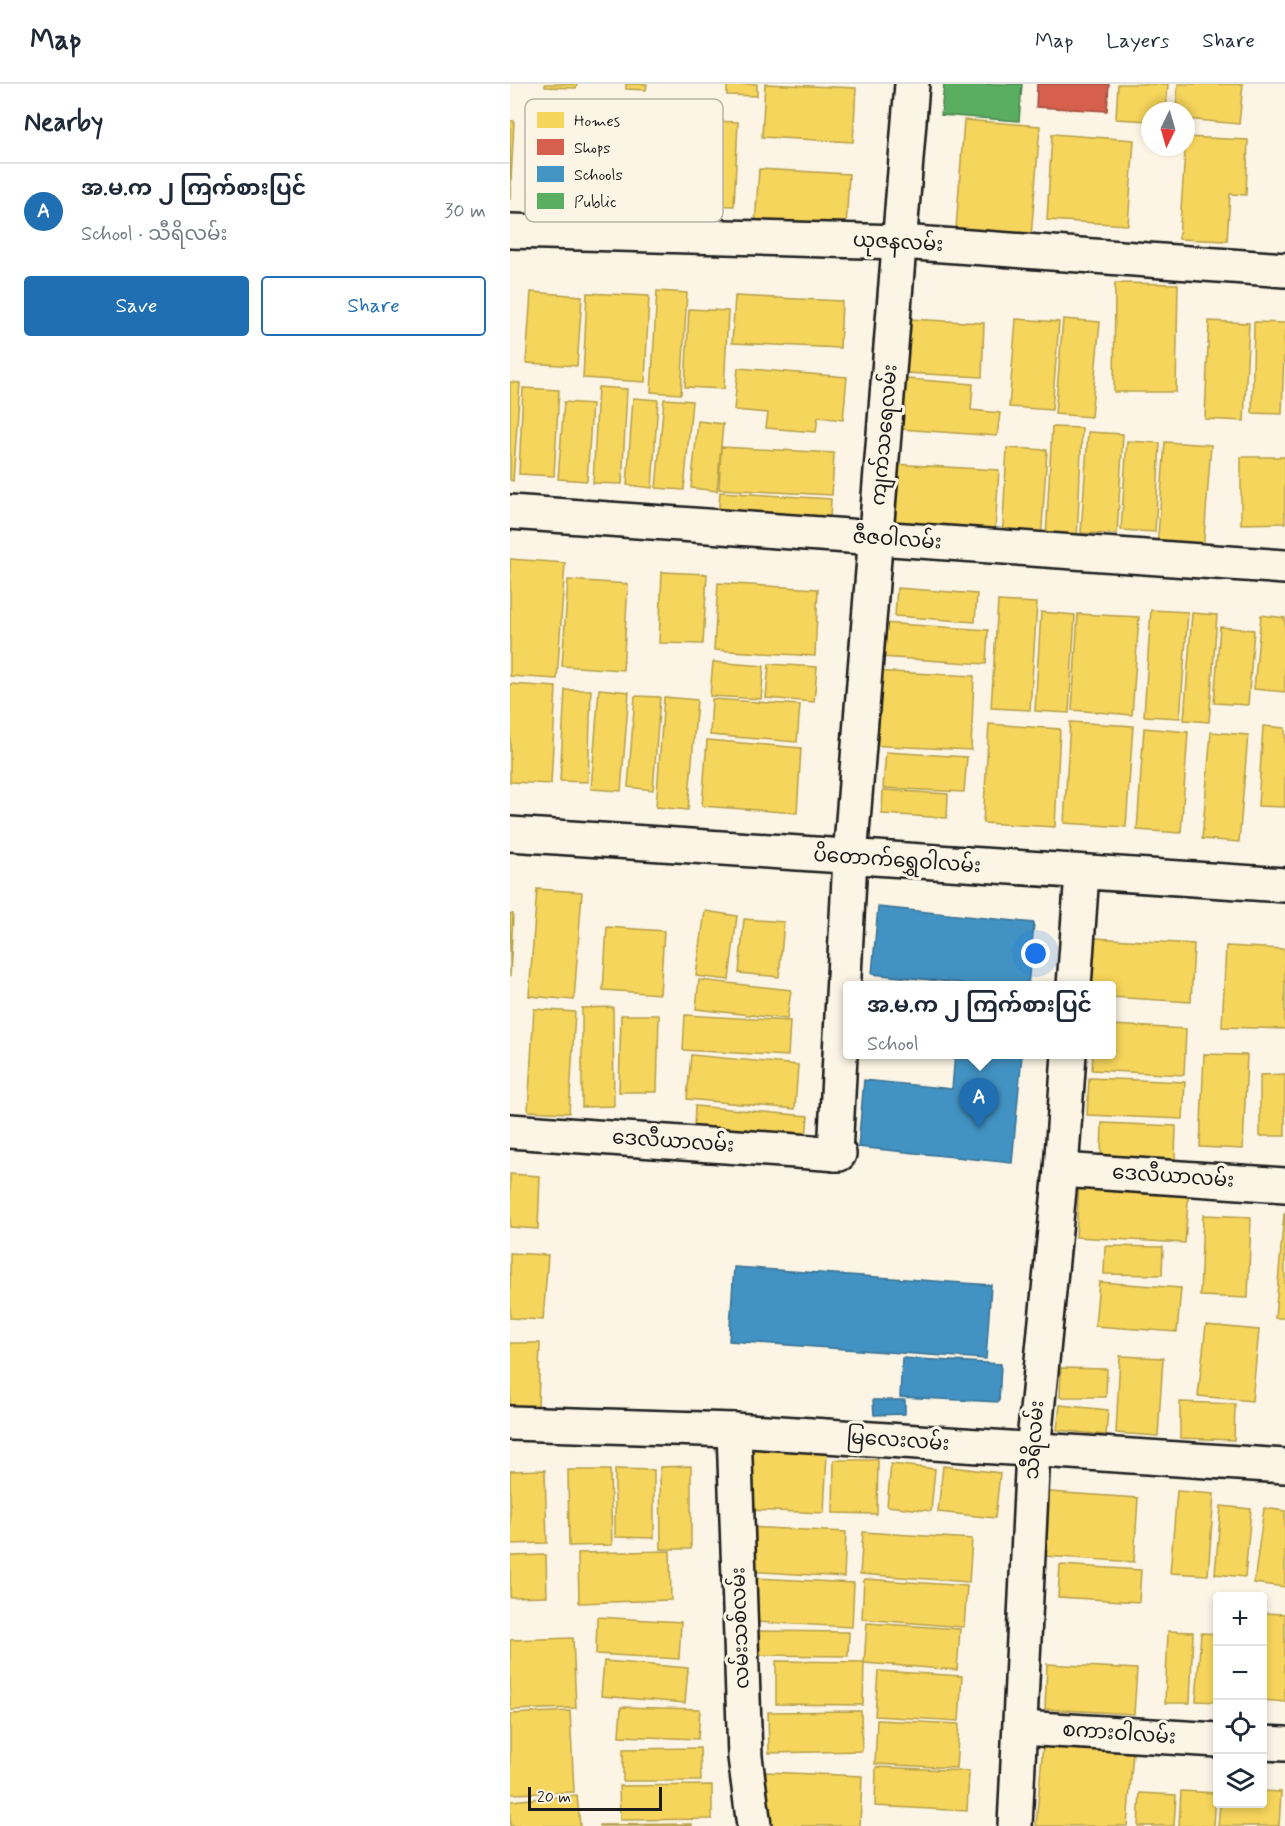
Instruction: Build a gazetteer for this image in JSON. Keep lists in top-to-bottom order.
{
  "streets": {
    "street": [
      "ယုဇနလမ်း",
      "ကျက်သရေလမ်း",
      "ဇီဇဝါလမ်း",
      "ပိတောက်ရွှေဝါလမ်း",
      "ဒေလီယာလမ်း",
      "သီရိလမ်း",
      "မြလေးလမ်း",
      "လမ်းသစ်လမ်း",
      "စကားဝါလမ်း"
    ]
  },
  "crossings": [
    ["ယုဇနလမ်း", "ကျက်သရေလမ်း"],
    ["ကျက်သရေလမ်း", "ဇီဇဝါလမ်း"],
    ["ကျက်သရေလမ်း", "ပိတောက်ရွှေဝါလမ်း"],
    ["ကျက်သရေလမ်း", "ဒေလီယာလမ်း"],
    ["ပိတောက်ရွှေဝါလမ်း", "ဒေလီယာလမ်း"],
    ["ဒေလီယာလမ်း", "သီရိလမ်း"],
    ["သီရိလမ်း", "မြလေးလမ်း"],
    ["သီရိလမ်း", "စကားဝါလမ်း"],
    ["မြလေးလမ်း", "လမ်းသစ်လမ်း"]
  ],
  "legend": [
    "Homes",
    "Shops",
    "Schools",
    "Public"
  ],
  "scale_bar": "20 m",
  "north": "bottom",
  "page": {
    "header": "Map",
    "nav": ["Map", "Layers", "Share"],
    "heading": "Nearby",
    "list": [
      {
        "mark": "A",
        "name": "အ.မ.က ၂ ကြက်စားပြင်",
        "note": "School · သီရိလမ်း",
        "value": "30 m"
      }
    ],
    "buttons": ["Save", "Share"],
    "popup": ["အ.မ.က ၂ ကြက်စားပြင်", "School"],
    "pins": "A",
    "map_buttons": ["+", "−"],
    "scale": "20 m"
  }
}
